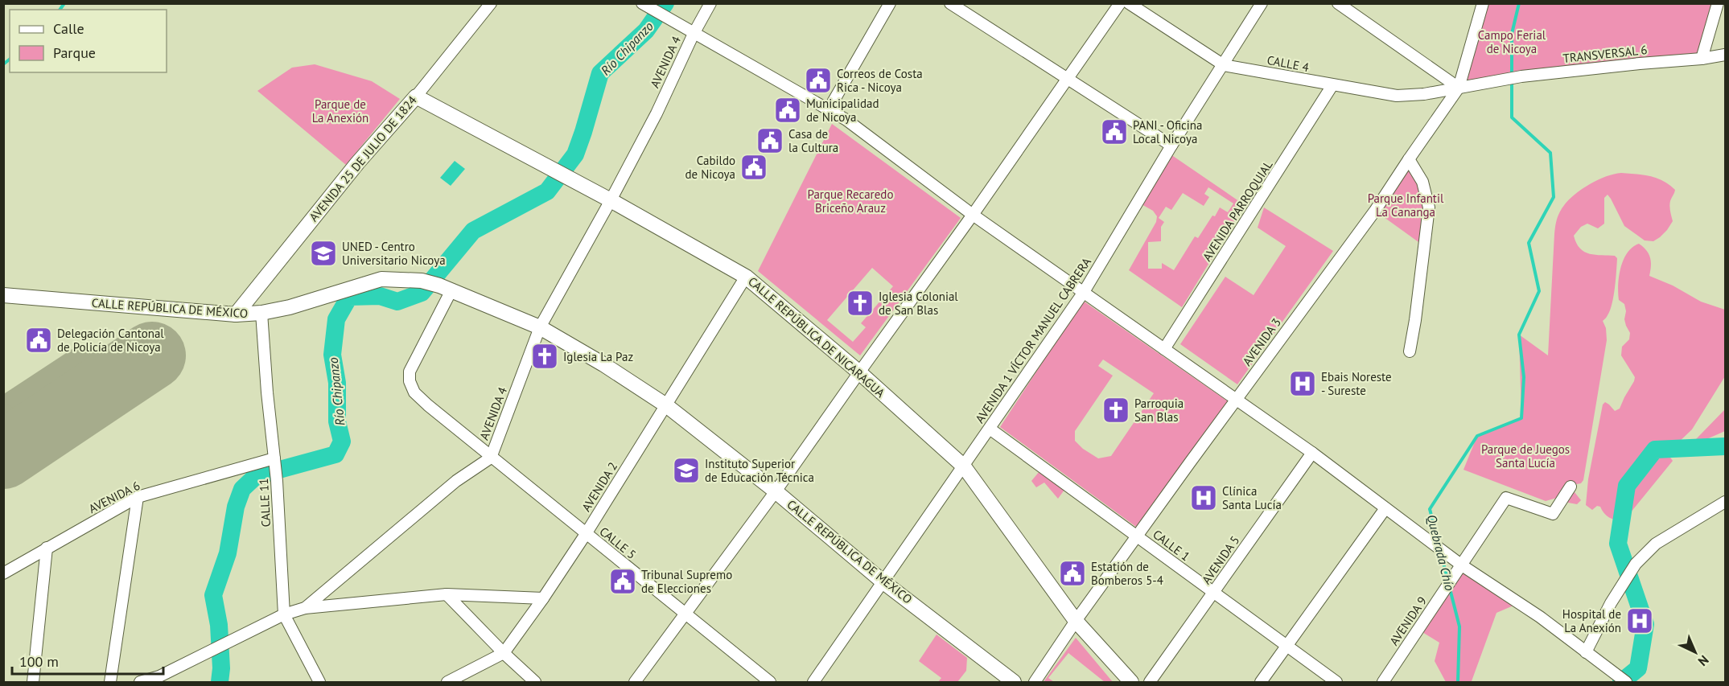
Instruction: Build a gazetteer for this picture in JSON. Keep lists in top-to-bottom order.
{
  "streets": {
    "main road": ["AVENIDA 25 DE JULIO DE 1824", "CALLE REPÚBLICA DE MÉXICO", "CALLE REPÚBLICA DE NICARAGUA"],
    "street": [
      "TRANSVERSAL 6",
      "AVENIDA 4",
      "CALLE 4",
      "AVENIDA PARROQUIAL",
      "AVENIDA 1 VÍCTOR MANUEL CABRERA",
      "AVENIDA 3",
      "AVENIDA 2",
      "AVENIDA 6",
      "CALLE 11",
      "CALLE 5",
      "CALLE 1",
      "AVENIDA 5",
      "AVENIDA 9"
    ]
  },
  "crossings": [
    ["TRANSVERSAL 6", "CALLE 4"],
    ["TRANSVERSAL 6", "AVENIDA 3"],
    ["AVENIDA 4", "CALLE REPÚBLICA DE MÉXICO"],
    ["AVENIDA 4", "CALLE REPÚBLICA DE NICARAGUA"],
    ["AVENIDA 4", "CALLE 11"],
    ["AVENIDA 4", "CALLE 5"],
    ["CALLE 4", "AVENIDA PARROQUIAL"],
    ["CALLE 4", "AVENIDA 1 VÍCTOR MANUEL CABRERA"],
    ["CALLE 4", "AVENIDA 3"],
    ["AVENIDA 25 DE JULIO DE 1824", "CALLE REPÚBLICA DE MÉXICO"],
    ["AVENIDA 25 DE JULIO DE 1824", "CALLE REPÚBLICA DE NICARAGUA"],
    ["CALLE REPÚBLICA DE MÉXICO", "AVENIDA 1 VÍCTOR MANUEL CABRERA"],
    ["CALLE REPÚBLICA DE MÉXICO", "AVENIDA 2"],
    ["CALLE REPÚBLICA DE MÉXICO", "CALLE 11"],
    ["CALLE REPÚBLICA DE MÉXICO", "CALLE 5"],
    ["CALLE REPÚBLICA DE NICARAGUA", "AVENIDA 1 VÍCTOR MANUEL CABRERA"],
    ["CALLE REPÚBLICA DE NICARAGUA", "AVENIDA 3"],
    ["CALLE REPÚBLICA DE NICARAGUA", "AVENIDA 2"],
    ["AVENIDA 1 VÍCTOR MANUEL CABRERA", "CALLE 1"],
    ["AVENIDA 3", "CALLE 1"],
    ["AVENIDA 2", "CALLE 5"],
    ["AVENIDA 6", "CALLE 11"],
    ["CALLE 1", "AVENIDA 5"]
  ],
  "water": ["Río Chipanzo", "Quebrada Chío"],
  "parks": [
    "Campo Ferial de Nicoya",
    "Parque de La Anexión",
    "Parque Recaredo Briceño Arauz",
    "Parque Infantil La Cananga",
    "Parque de Juegos Santa Lucía"
  ],
  "places": {
    "public building": [
      "Correos de Costa Rica - Nicoya",
      "Municipalidad de Nicoya",
      "PANI - Oficina Local Nicoya",
      "Casa de la Cultura",
      "Cabildo de Nicoya",
      "Delegación Cantonal de Policía de Nicoya",
      "Estatión de Bomberos 5-4",
      "Tribunal Supremo de Elecciones"
    ],
    "school or university": ["UNED - Centro Universitario Nicoya", "Instituto Superior de Educación Técnica"],
    "church": ["Iglesia Colonial de San Blas", "Iglesia La Paz", "Parroquia San Blas"],
    "hospital": ["Ebais Noreste - Sureste", "Clínica Santa Lucía", "Hospital de La Anexión"]
  },
  "legend": ["Calle", "Parque"],
  "scale_bar": "100 m",
  "north": "bottom right"
}
